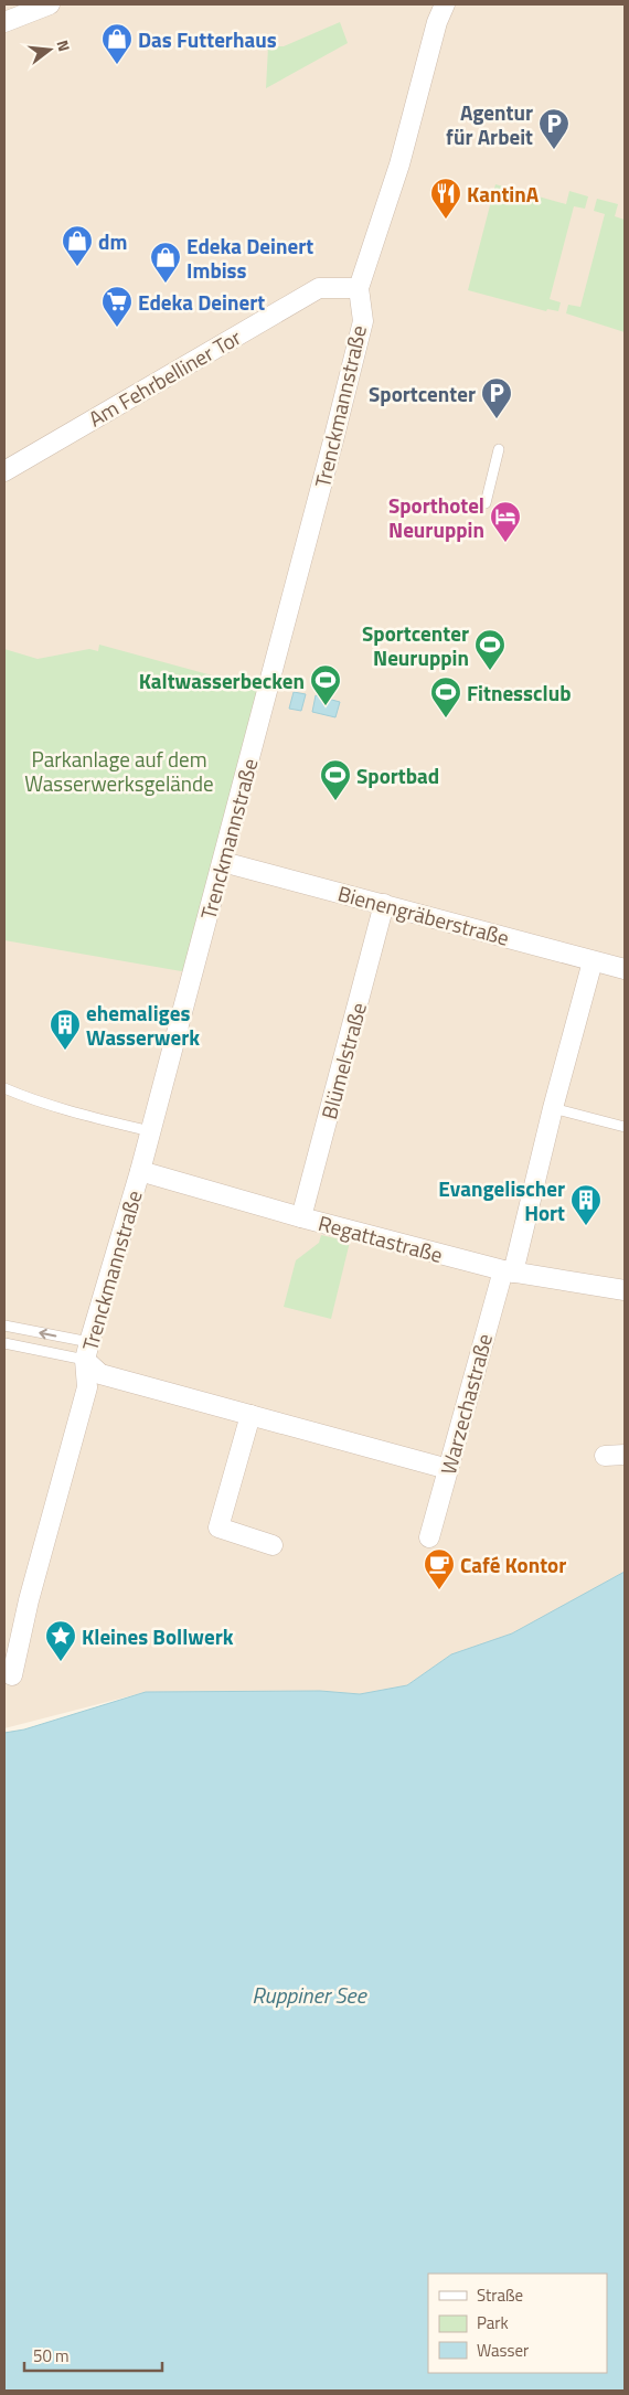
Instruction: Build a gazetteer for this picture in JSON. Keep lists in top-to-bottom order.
{
  "streets": {
    "street": [
      "Am Fehrbelliner Tor",
      "Trenckmannstraße",
      "Bienengräberstraße",
      "Blümelstraße",
      "Regattastraße",
      "Warzechastraße"
    ]
  },
  "crossings": [
    ["Am Fehrbelliner Tor", "Trenckmannstraße"],
    ["Trenckmannstraße", "Bienengräberstraße"],
    ["Trenckmannstraße", "Regattastraße"],
    ["Bienengräberstraße", "Blümelstraße"],
    ["Bienengräberstraße", "Warzechastraße"],
    ["Blümelstraße", "Regattastraße"],
    ["Regattastraße", "Warzechastraße"]
  ],
  "water": ["Ruppiner See"],
  "parks": ["Parkanlage auf dem Wasserwerksgelände"],
  "places": {
    "shop": ["Das Futterhaus", "dm", "Edeka Deinert Imbiss"],
    "parking": ["Agentur für Arbeit", "Sportcenter"],
    "restaurant": ["KantinA"],
    "supermarket": ["Edeka Deinert"],
    "hotel": ["Sporthotel Neuruppin"],
    "sports": [
      "Sportcenter Neuruppin",
      "Kaltwasserbecken",
      "Fitnessclub",
      "Sportbad"
    ],
    "building": ["ehemaliges Wasserwerk", "Evangelischer Hort"],
    "cafe": ["Café Kontor"],
    "place": ["Kleines Bollwerk"]
  },
  "legend": ["Straße", "Park", "Wasser"],
  "scale_bar": "50 m",
  "north": "right"
}
